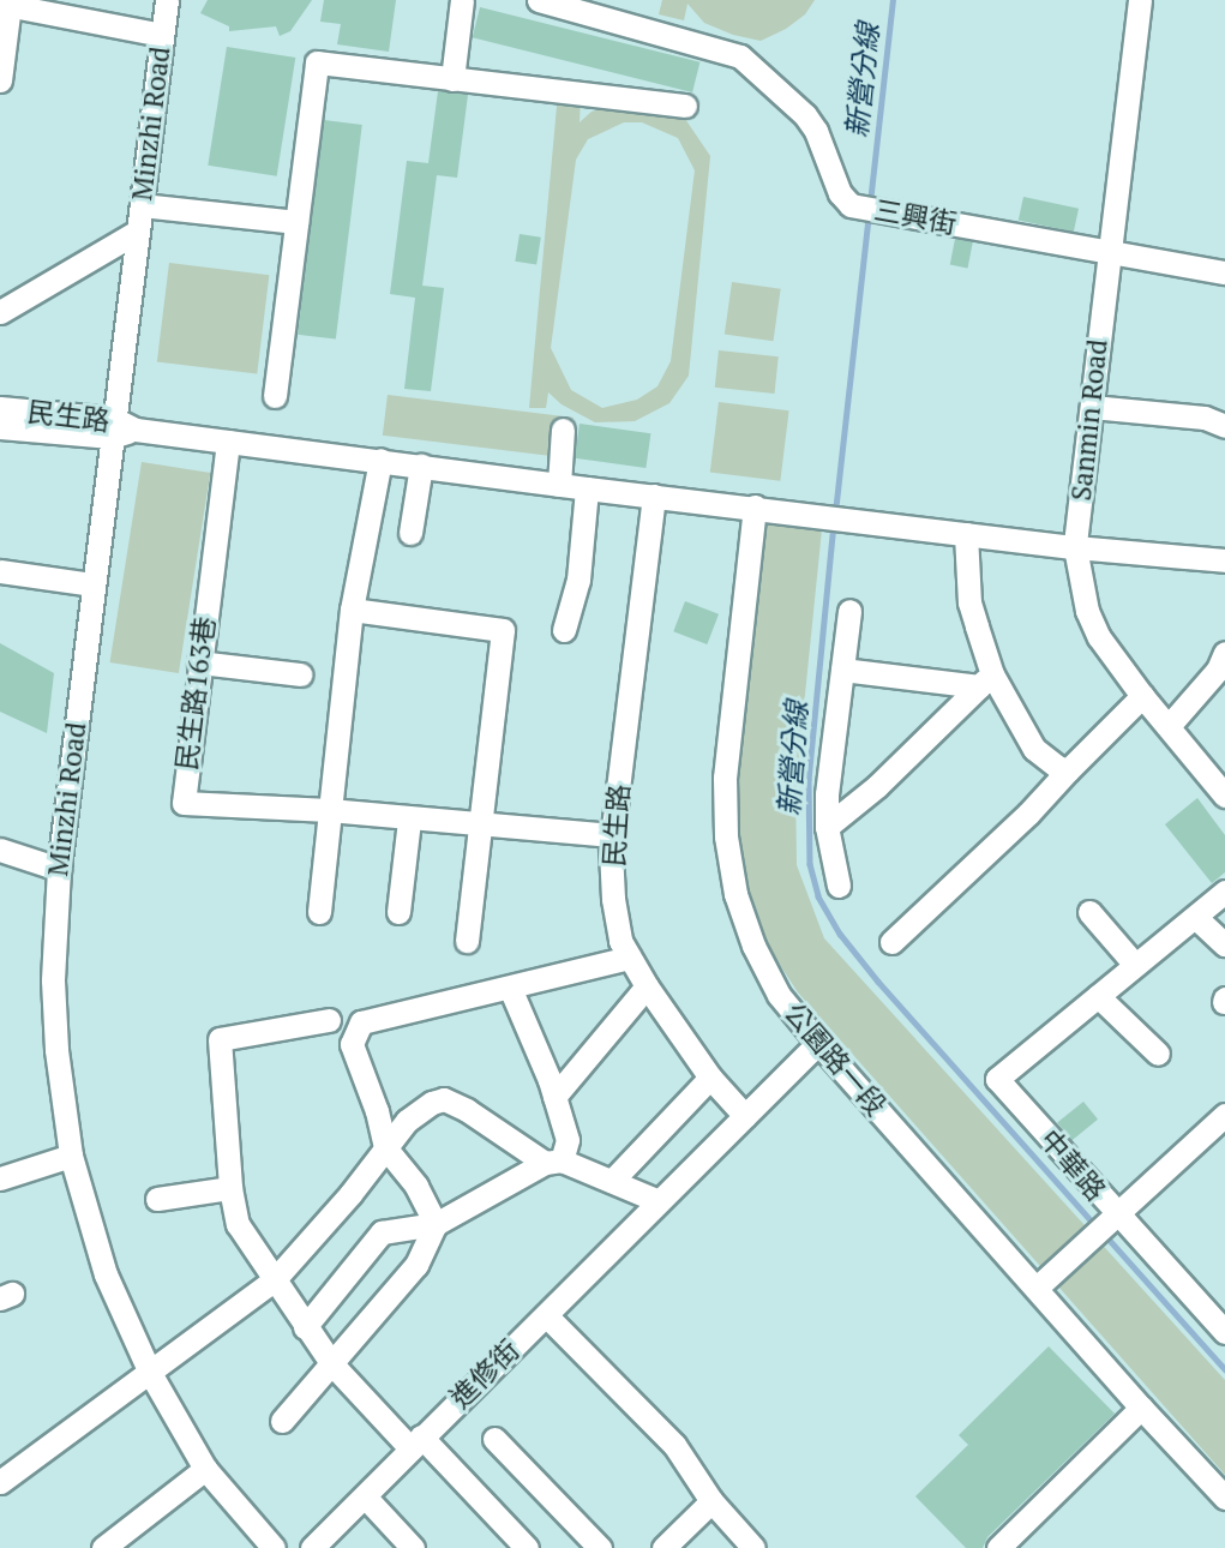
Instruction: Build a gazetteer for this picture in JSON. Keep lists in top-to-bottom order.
{
  "streets": {
    "street": [
      "Minzhi Road",
      "三興街",
      "民生路",
      "Sanmin Road",
      "民生路163巷",
      "公園路一段",
      "中華路",
      "進修街"
    ]
  },
  "crossings": [
    ["Minzhi Road", "民生路"],
    ["三興街", "Sanmin Road"],
    ["民生路", "Sanmin Road"],
    ["民生路", "民生路163巷"],
    ["民生路", "公園路一段"],
    ["民生路", "進修街"],
    ["公園路一段", "進修街"]
  ],
  "water": ["新營分線"]
}
